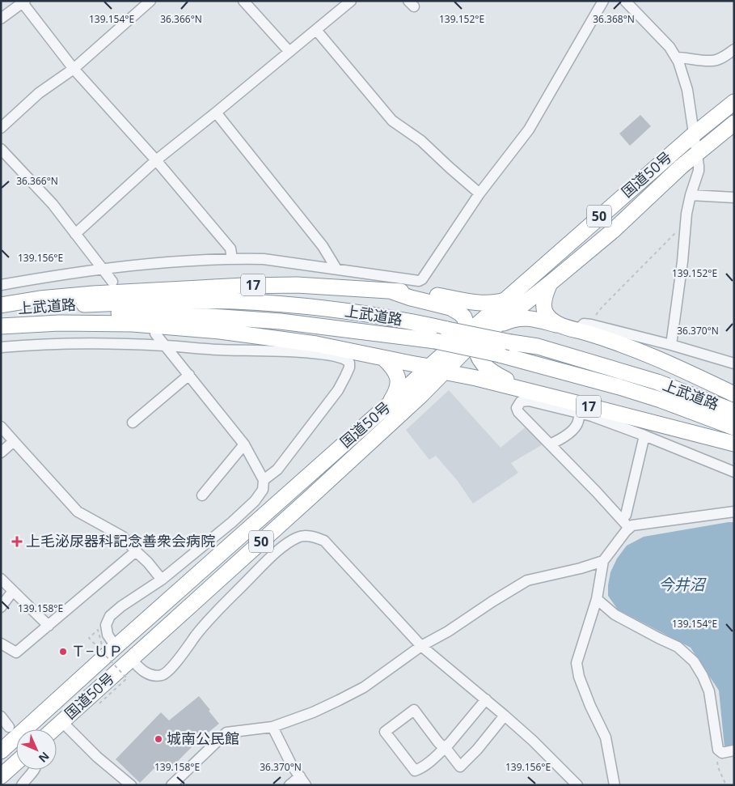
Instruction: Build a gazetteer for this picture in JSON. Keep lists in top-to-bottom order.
{
  "streets": {
    "highway": [
      "国道50号",
      "50",
      "17",
      "上武道路"
    ]
  },
  "crossings": [
    ["国道50号", "17"]
  ],
  "water": ["今井沼"],
  "places": {
    "health": ["上毛泌尿器科記念善衆会病院"],
    "other": ["Ｔ−ＵＰ", "城南公民館"]
  },
  "north": "bottom right",
  "coordinates": [
    "139.154°E",
    "36.366°N",
    "139.152°E",
    "36.368°N",
    "139.156°E",
    "36.370°N",
    "139.158°E"
  ]
}
